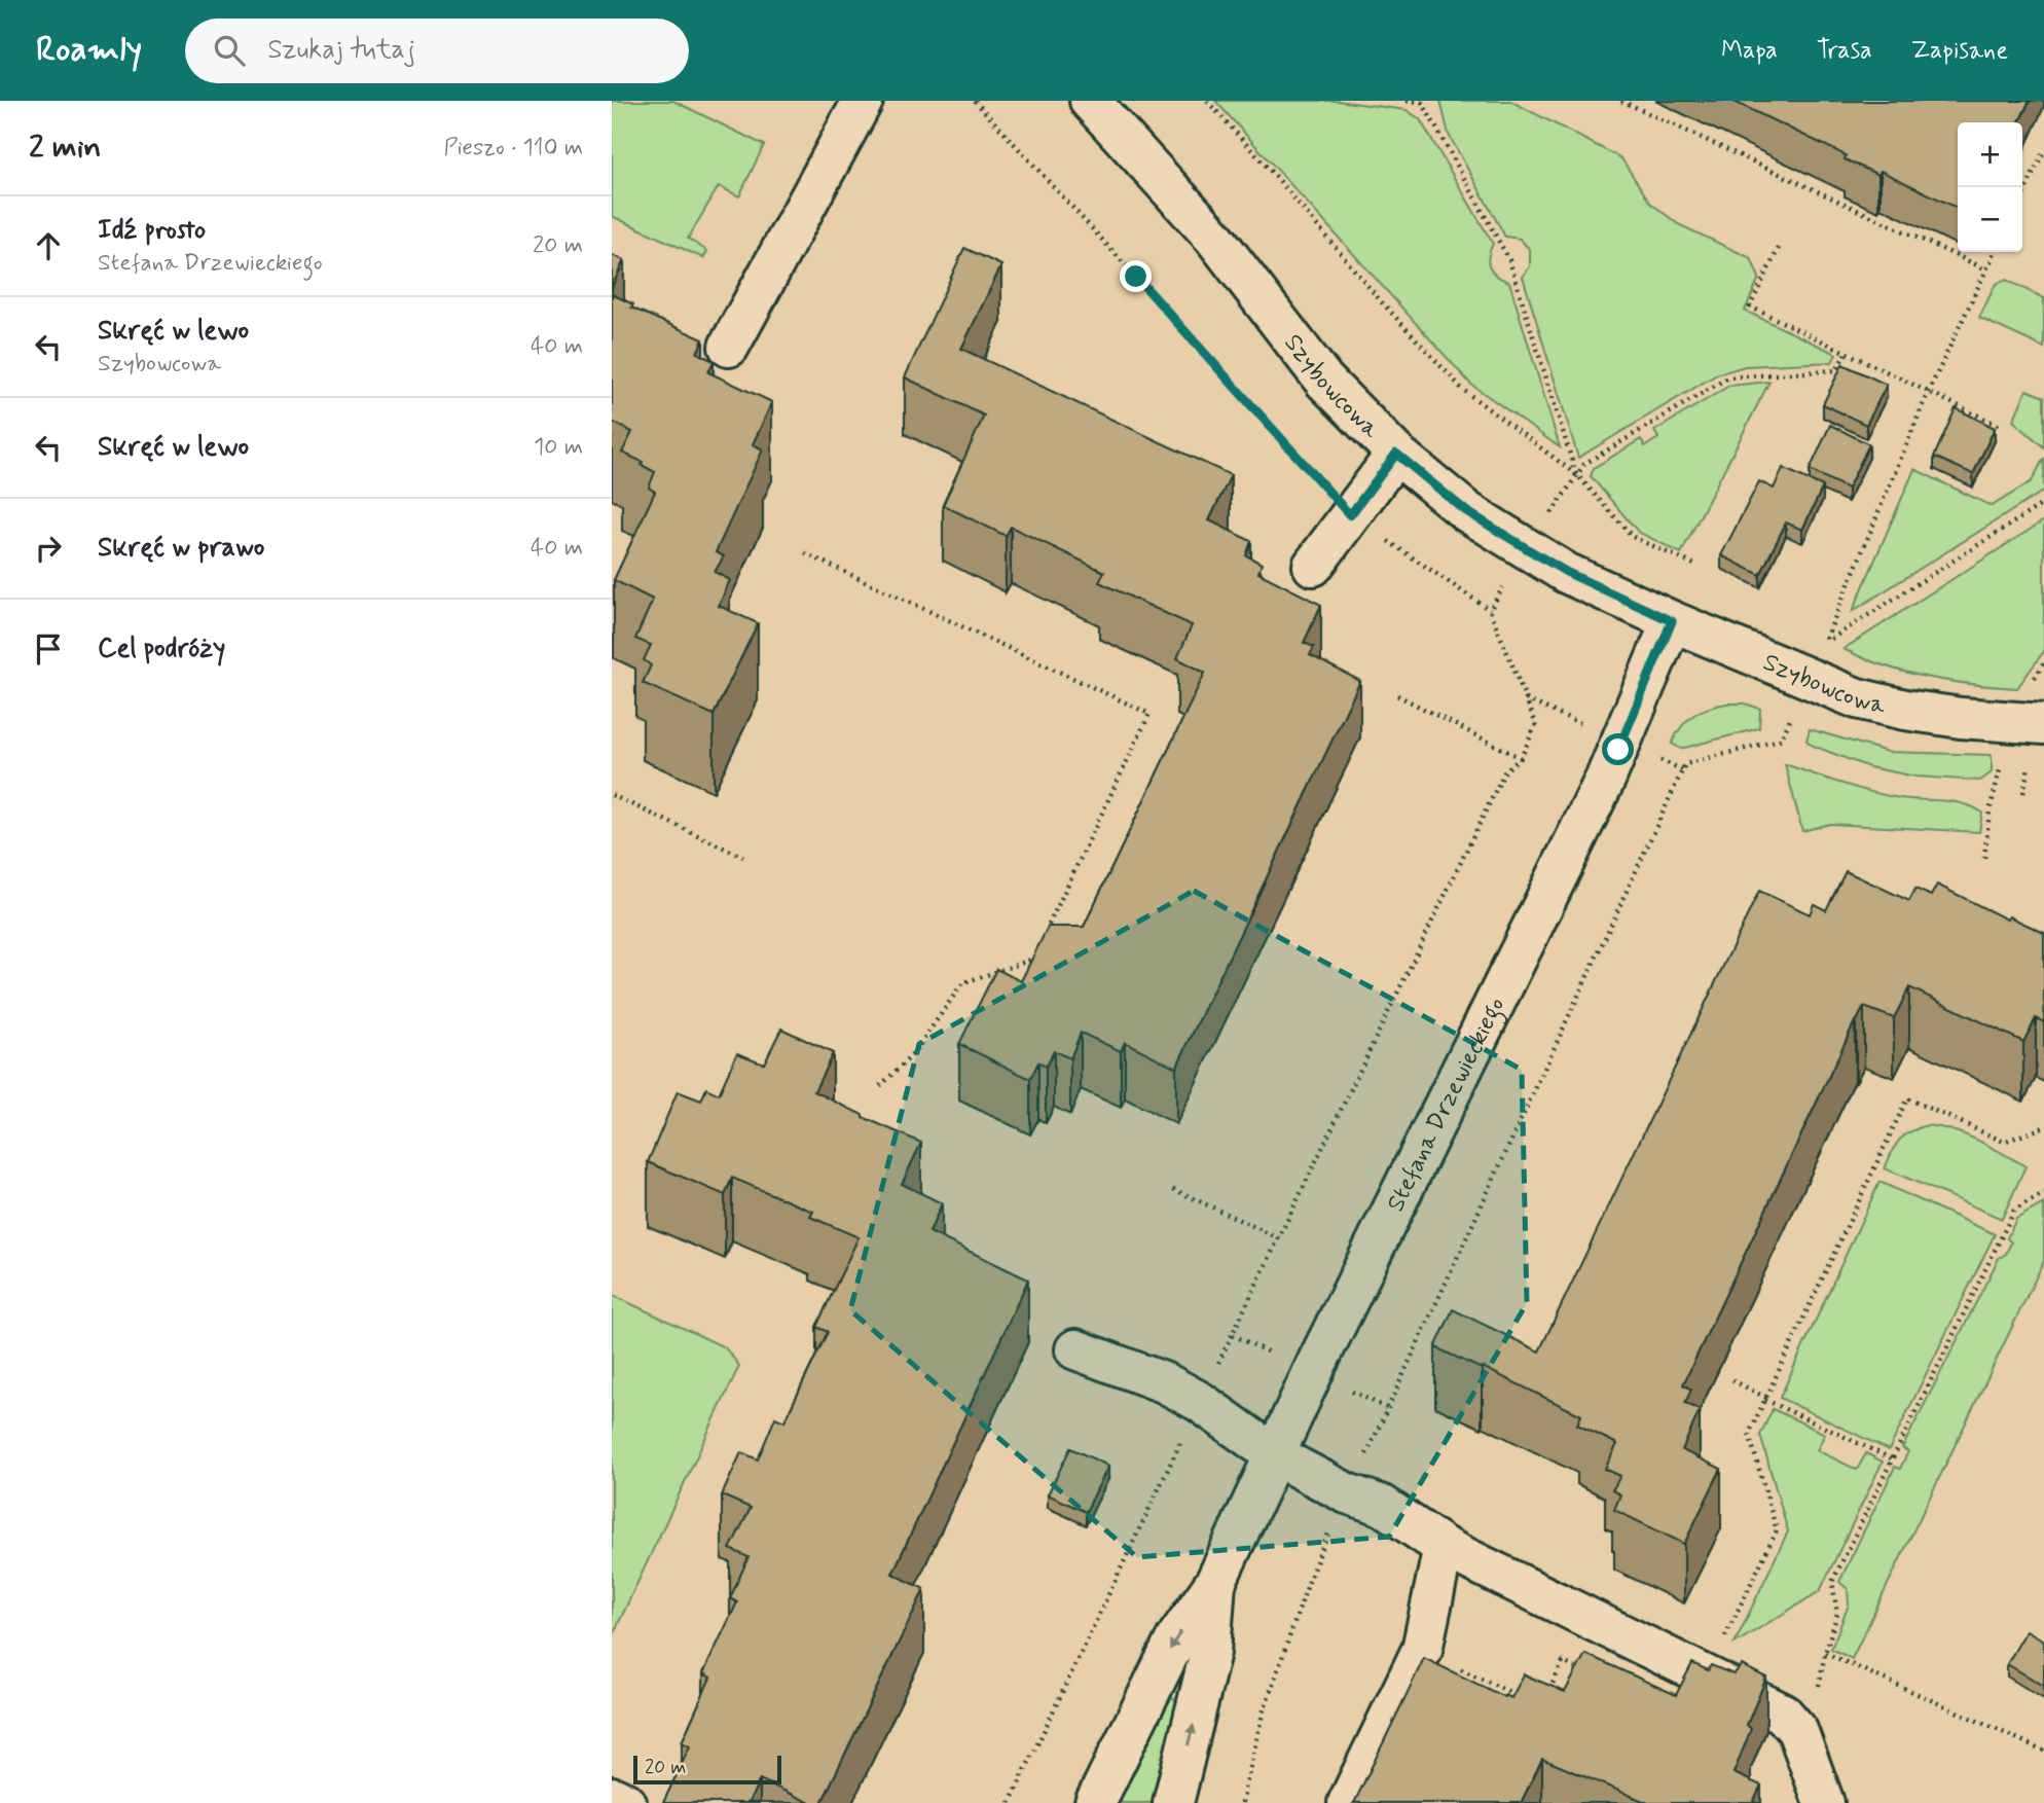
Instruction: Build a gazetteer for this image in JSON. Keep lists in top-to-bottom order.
{
  "streets": {
    "street": ["Szybowcowa", "Stefana Drzewieckiego"]
  },
  "crossings": [
    ["Szybowcowa", "Stefana Drzewieckiego"]
  ],
  "scale_bar": "20 m",
  "page": {
    "header": "Roamly",
    "search": "Szukaj tutaj",
    "nav": ["Mapa", "Trasa", "Zapisane"],
    "heading": ["2 min", "Pieszo · 110 m"],
    "map_buttons": ["+", "−"],
    "list": [
      ["Idź prosto", "Stefana Drzewieckiego", "20 m"],
      ["Skręć w lewo", "Szybowcowa", "40 m"],
      ["Skręć w lewo", "10 m"],
      ["Skręć w prawo", "40 m"],
      "Cel podróży"
    ],
    "scale": "20 m"
  }
}
